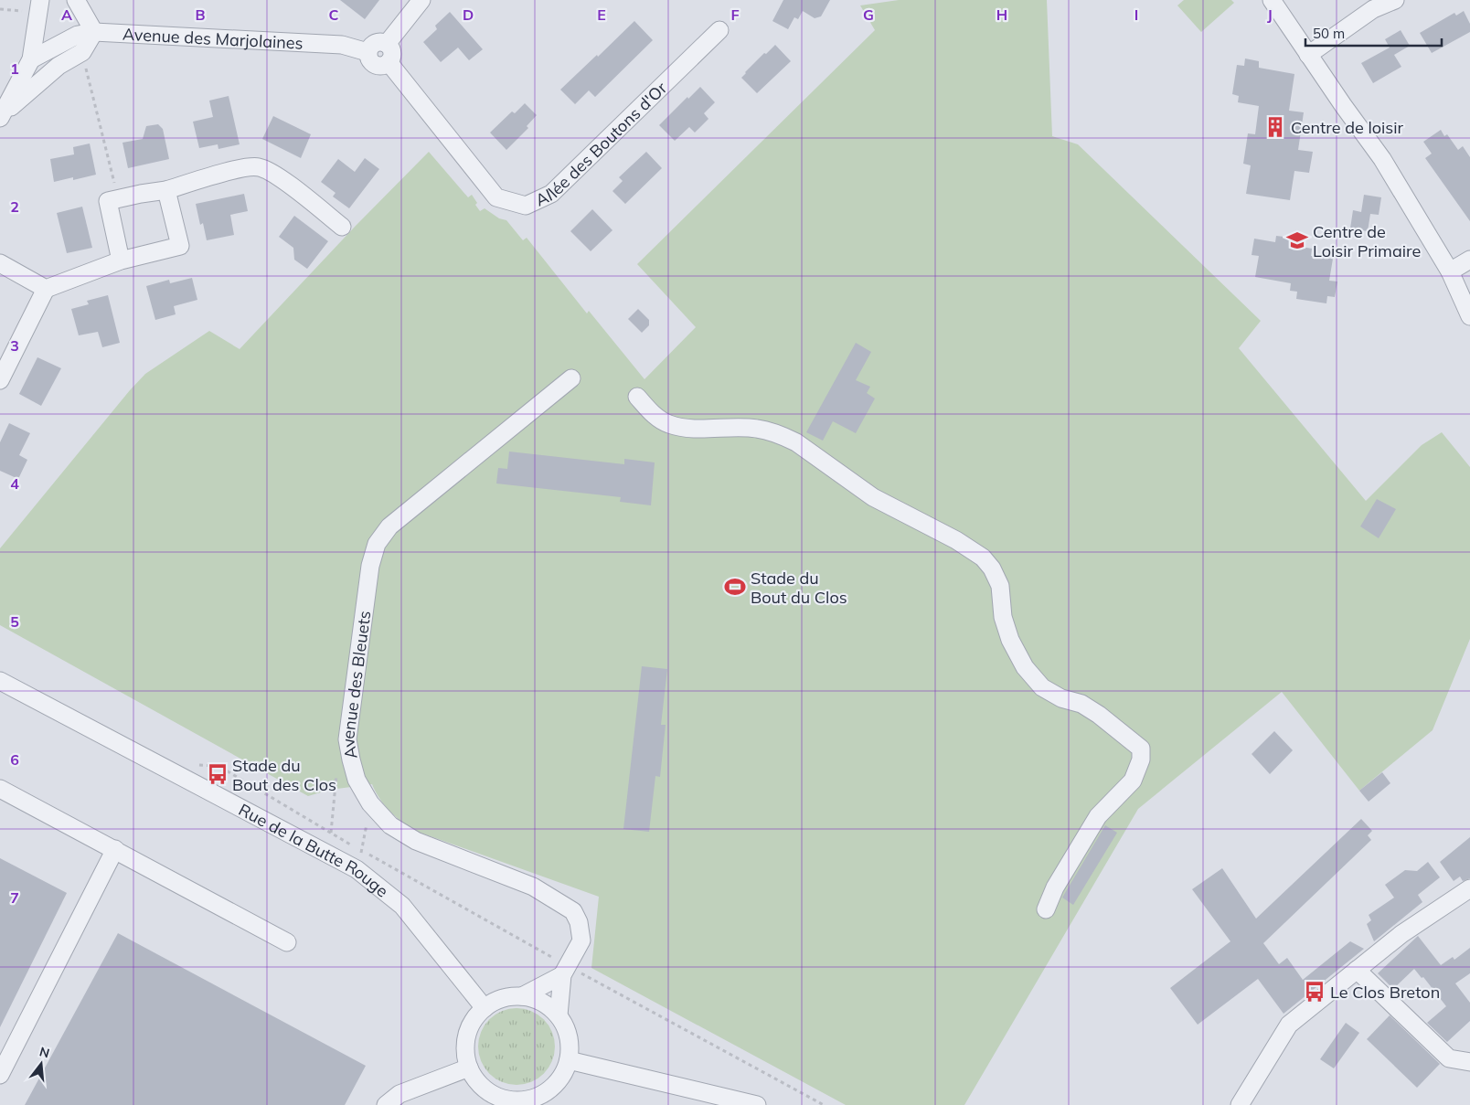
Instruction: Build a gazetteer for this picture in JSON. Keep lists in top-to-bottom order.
{
  "streets": {
    "street": [
      "Avenue des Marjolaines",
      "Allée des Boutons d'Or",
      "Avenue des Bleuets",
      "Rue de la Butte Rouge"
    ]
  },
  "crossings": [
    ["Avenue des Marjolaines", "Allée des Boutons d'Or"],
    ["Avenue des Bleuets", "Rue de la Butte Rouge"]
  ],
  "places": {
    "building": ["Centre de loisir"],
    "school or university": ["Centre de Loisir Primaire"],
    "sports": ["Stade du Bout du Clos"],
    "bus stop": ["Stade du Bout des Clos", "Le Clos Breton"]
  },
  "scale_bar": "50 m",
  "north": "top",
  "grid": {
    "columns": [
      "A",
      "B",
      "C",
      "D",
      "E",
      "F",
      "G",
      "H",
      "I",
      "J"
    ],
    "rows": [
      "1",
      "2",
      "3",
      "4",
      "5",
      "6",
      "7"
    ]
  }
}
